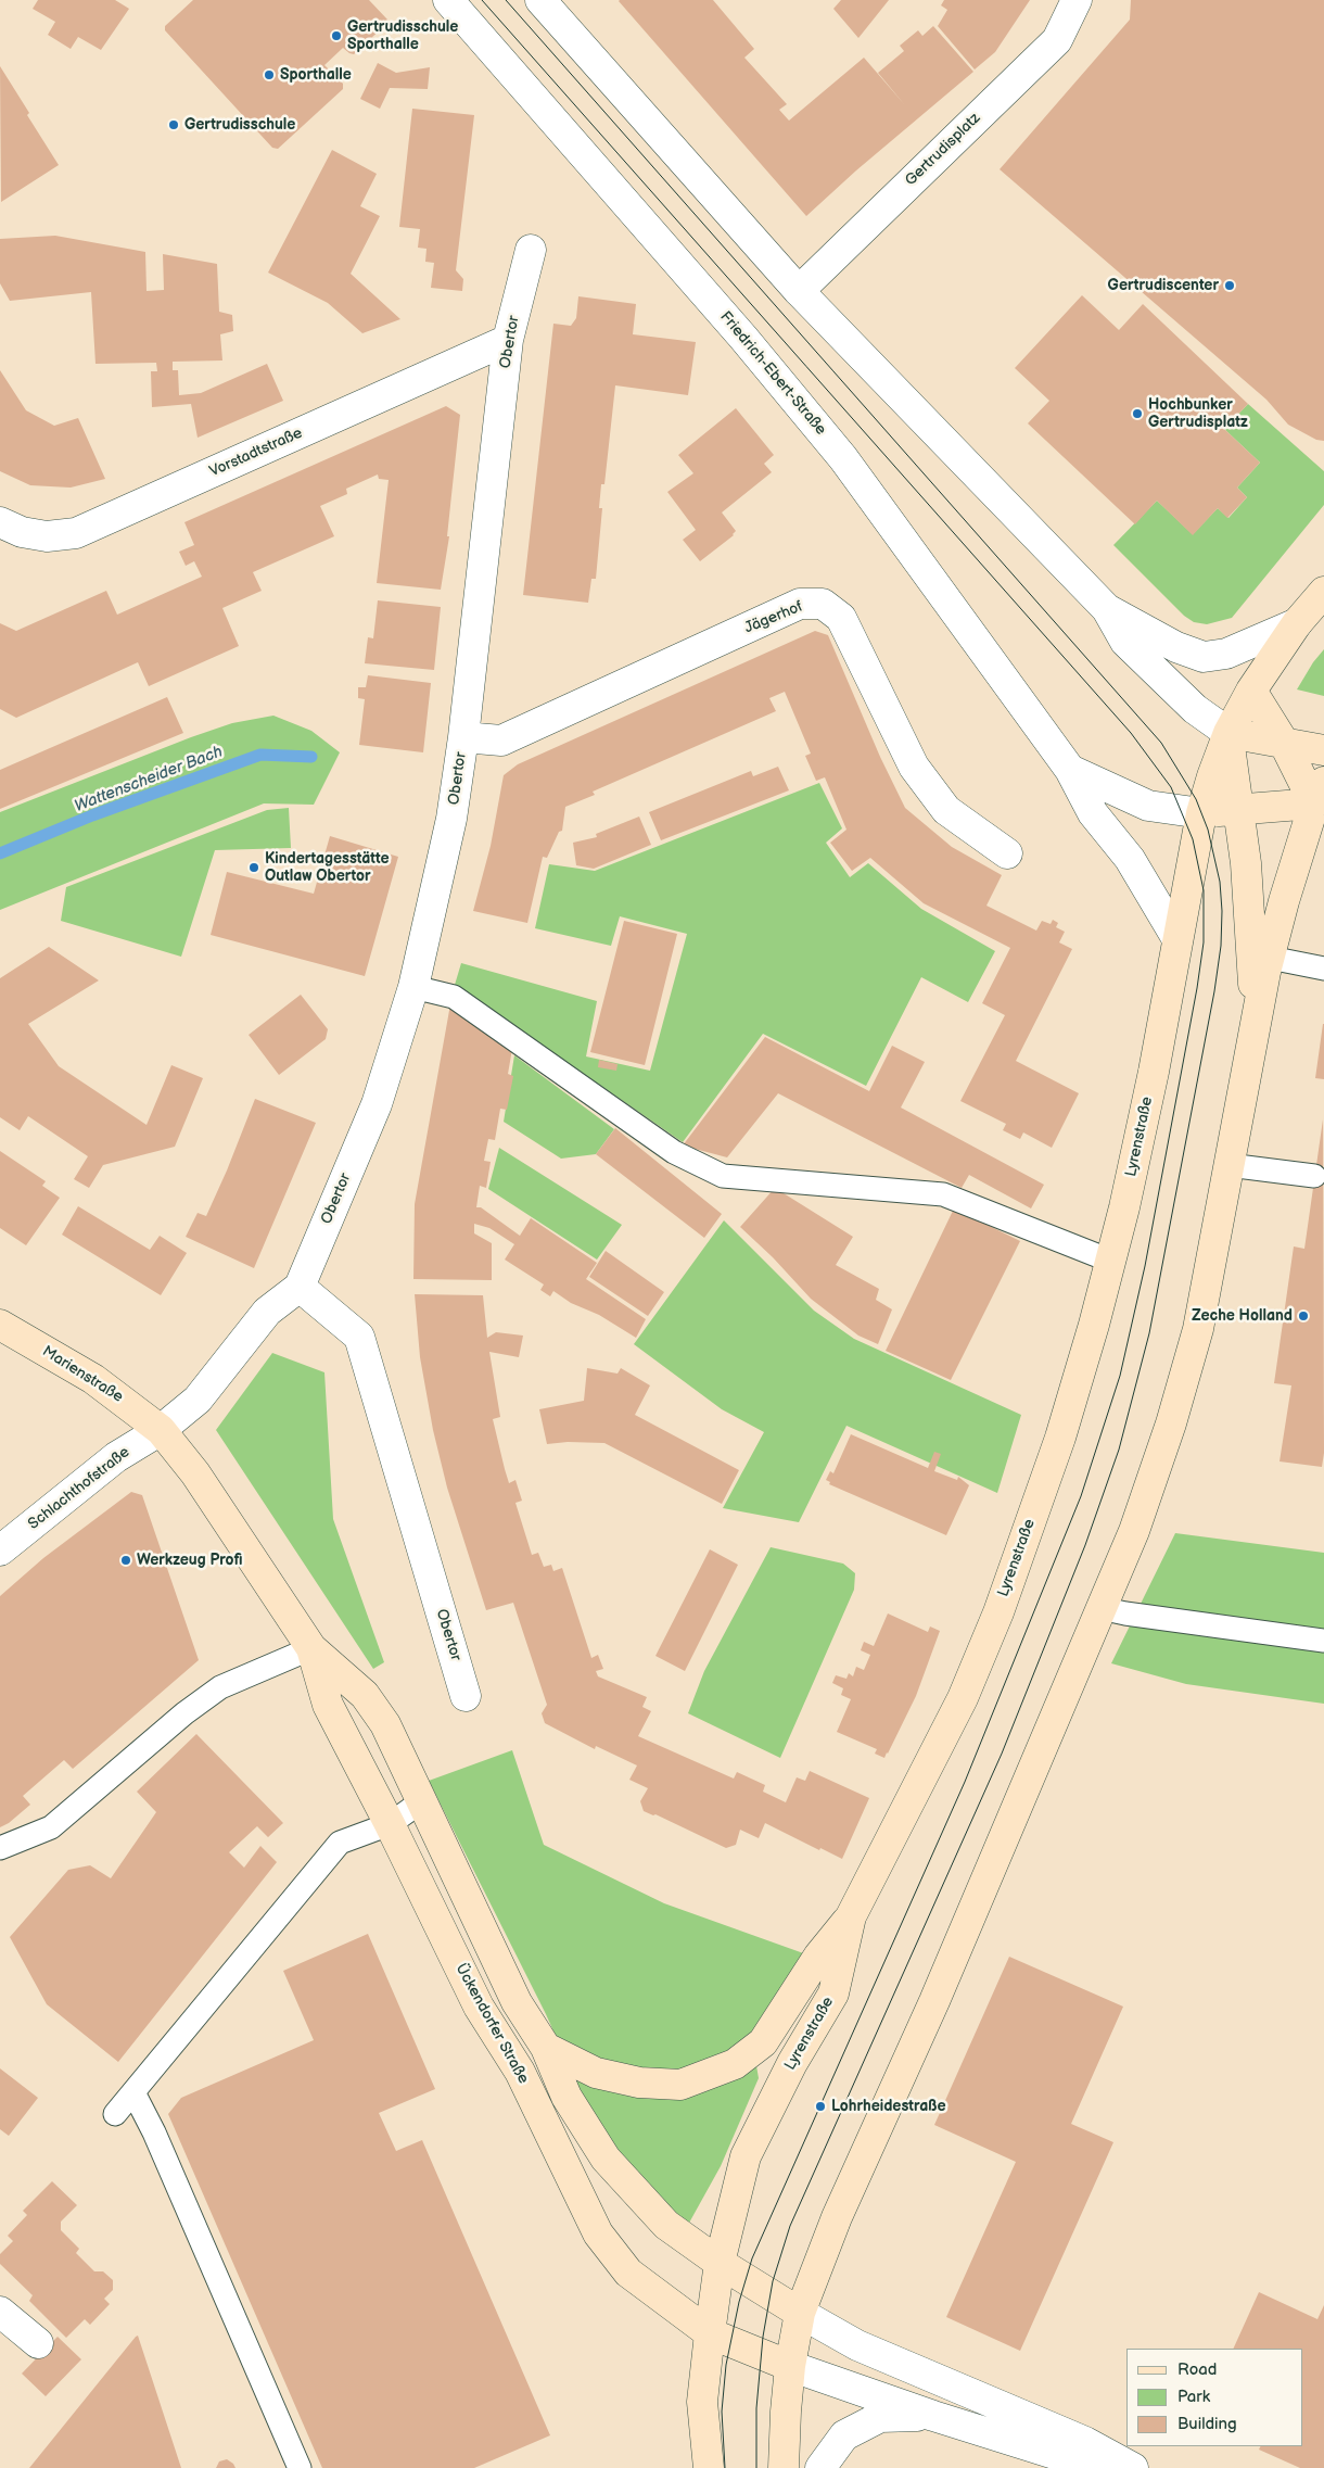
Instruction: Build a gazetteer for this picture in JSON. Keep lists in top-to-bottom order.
{
  "streets": {
    "main road": ["Lyrenstraße", "Marienstraße", "Ückendorfer Straße"],
    "street": [
      "Gertrudisplatz",
      "Obertor",
      "Friedrich-Ebert-Straße",
      "Vorstadtstraße",
      "Jägerhof",
      "Schlachthofstraße"
    ]
  },
  "crossings": [
    ["Obertor", "Vorstadtstraße"],
    ["Obertor", "Jägerhof"],
    ["Obertor", "Marienstraße"],
    ["Obertor", "Schlachthofstraße"],
    ["Obertor", "Ückendorfer Straße"],
    ["Friedrich-Ebert-Straße", "Lyrenstraße"],
    ["Lyrenstraße", "Ückendorfer Straße"],
    ["Marienstraße", "Schlachthofstraße"],
    ["Marienstraße", "Ückendorfer Straße"],
    ["Schlachthofstraße", "Ückendorfer Straße"]
  ],
  "water": ["Wattenscheider Bach"],
  "places": [
    "Gertrudisschule Sporthalle",
    "Sporthalle",
    "Gertrudisschule",
    "Gertrudiscenter",
    "Hochbunker Gertrudisplatz",
    "Kindertagesstätte Outlaw Obertor",
    "Zeche Holland",
    "Werkzeug Profi",
    "Lohrheidestraße"
  ],
  "legend": ["Road", "Park", "Building"]
}
